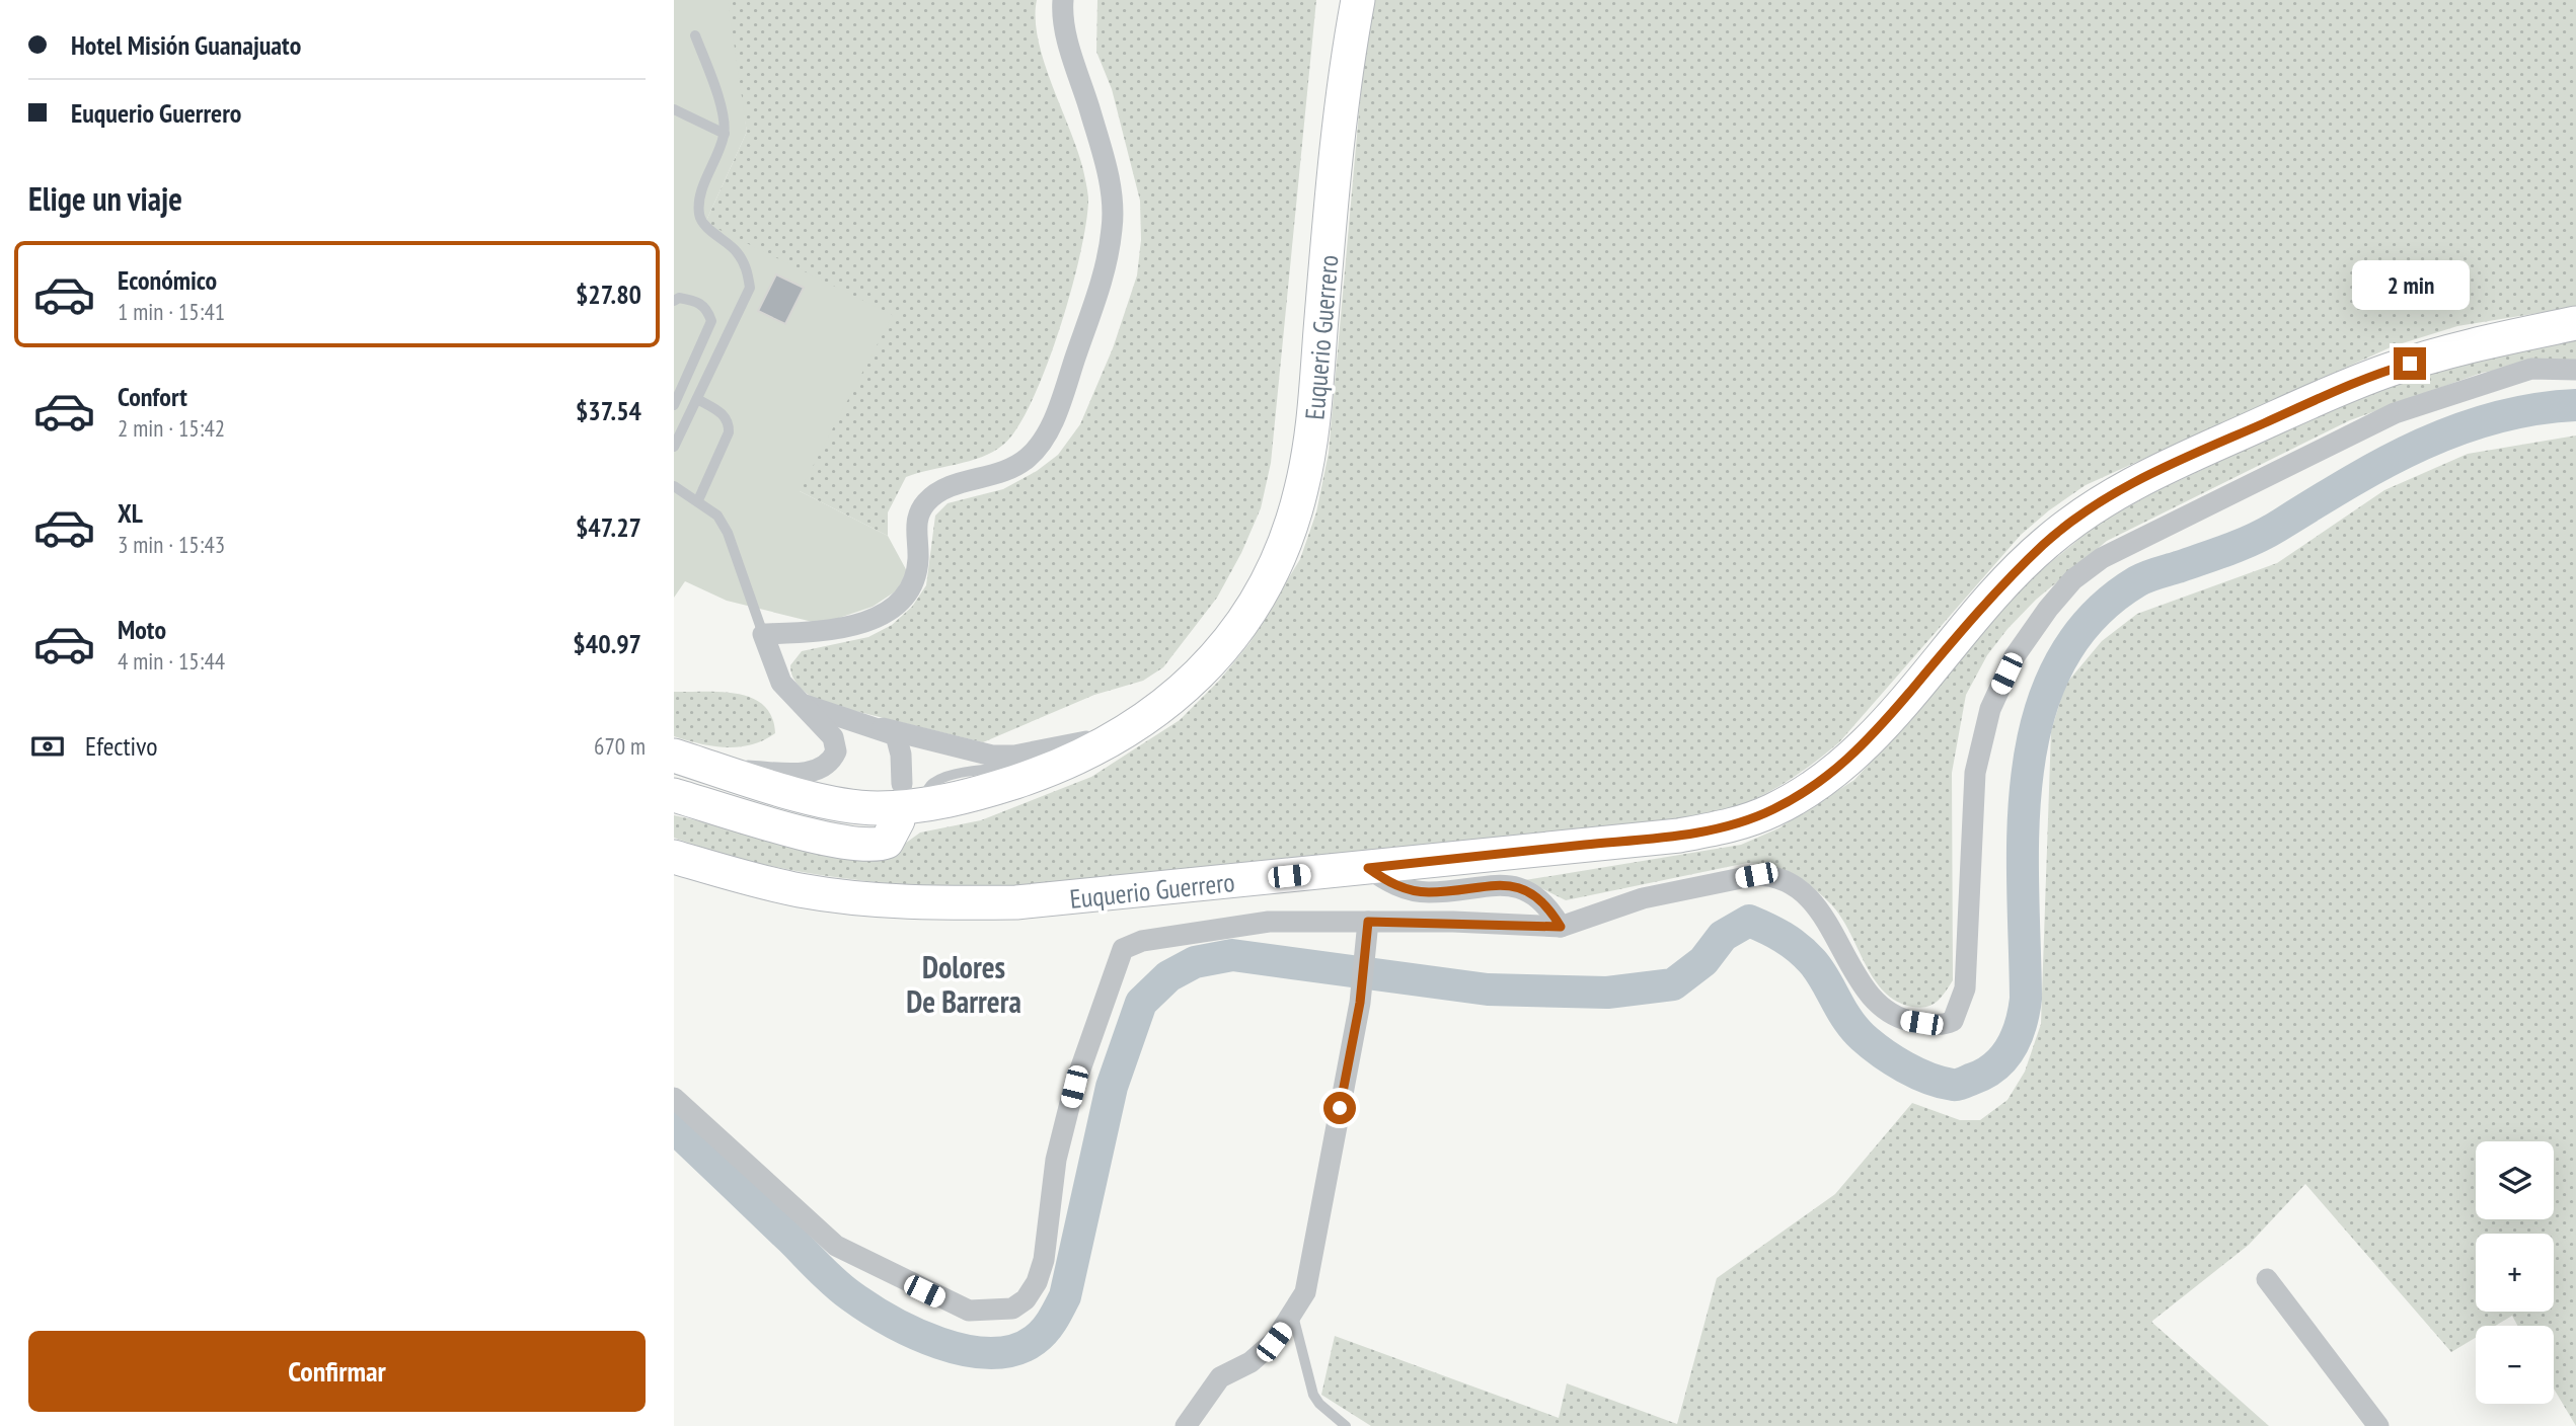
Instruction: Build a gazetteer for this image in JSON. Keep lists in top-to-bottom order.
{
  "streets": {
    "main road": ["Euquerio Guerrero"]
  },
  "districts": ["Dolores De Barrera"],
  "page": {
    "banner": ["Hotel Misión Guanajuato", "Euquerio Guerrero"],
    "heading": "Elige un viaje",
    "list": [
      {
        "name": "Económico",
        "note": "1 min · 15:41",
        "value": "$27.80"
      },
      {
        "name": "Confort",
        "note": "2 min · 15:42",
        "value": "$37.54"
      },
      {
        "name": "XL",
        "note": "3 min · 15:43",
        "value": "$47.27"
      },
      {
        "name": "Moto",
        "note": "4 min · 15:44",
        "value": "$40.97"
      }
    ],
    "bubble": "2 min",
    "pay": ["Efectivo", "670 m"],
    "map_buttons": ["+", "−"],
    "buttons": "Confirmar"
  }
}
